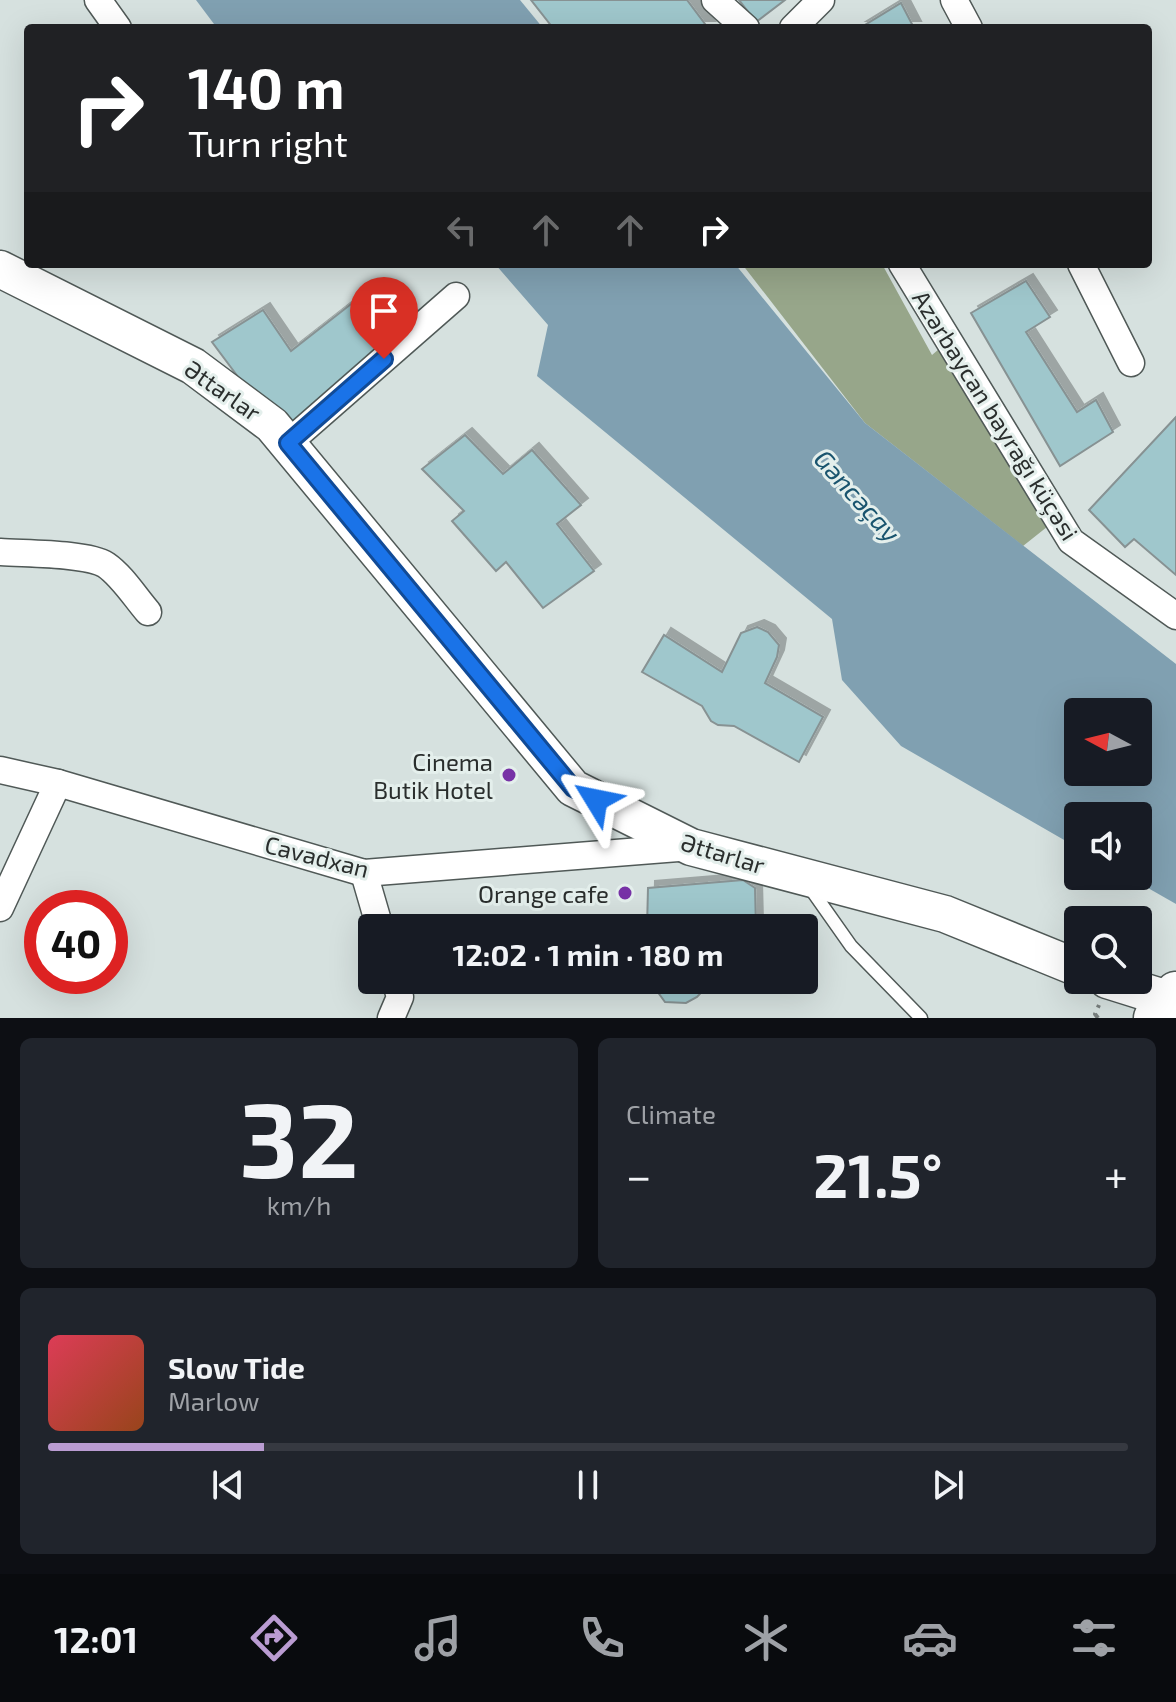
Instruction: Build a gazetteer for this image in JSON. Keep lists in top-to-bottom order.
{
  "streets": {
    "street": ["Əttarlar", "Azərbaycan bayrağı küçəsi", "Cavadxan"]
  },
  "crossings": [
    ["Əttarlar", "Cavadxan"]
  ],
  "water": ["Gəncəçay"],
  "places": ["Cinema Butik Hotel", "Orange cafe"],
  "north": "left",
  "page": {
    "turn": ["140 m", "Turn right"],
    "limit": "40",
    "trip": "12:02 · 1 min · 180 m",
    "tile": [
      ["32", "km/h"],
      "Climate"
    ],
    "heat": ["−", "21.5°", "+"],
    "song": ["Slow Tide", "Marlow"],
    "tabs": "12:01"
  }
}
